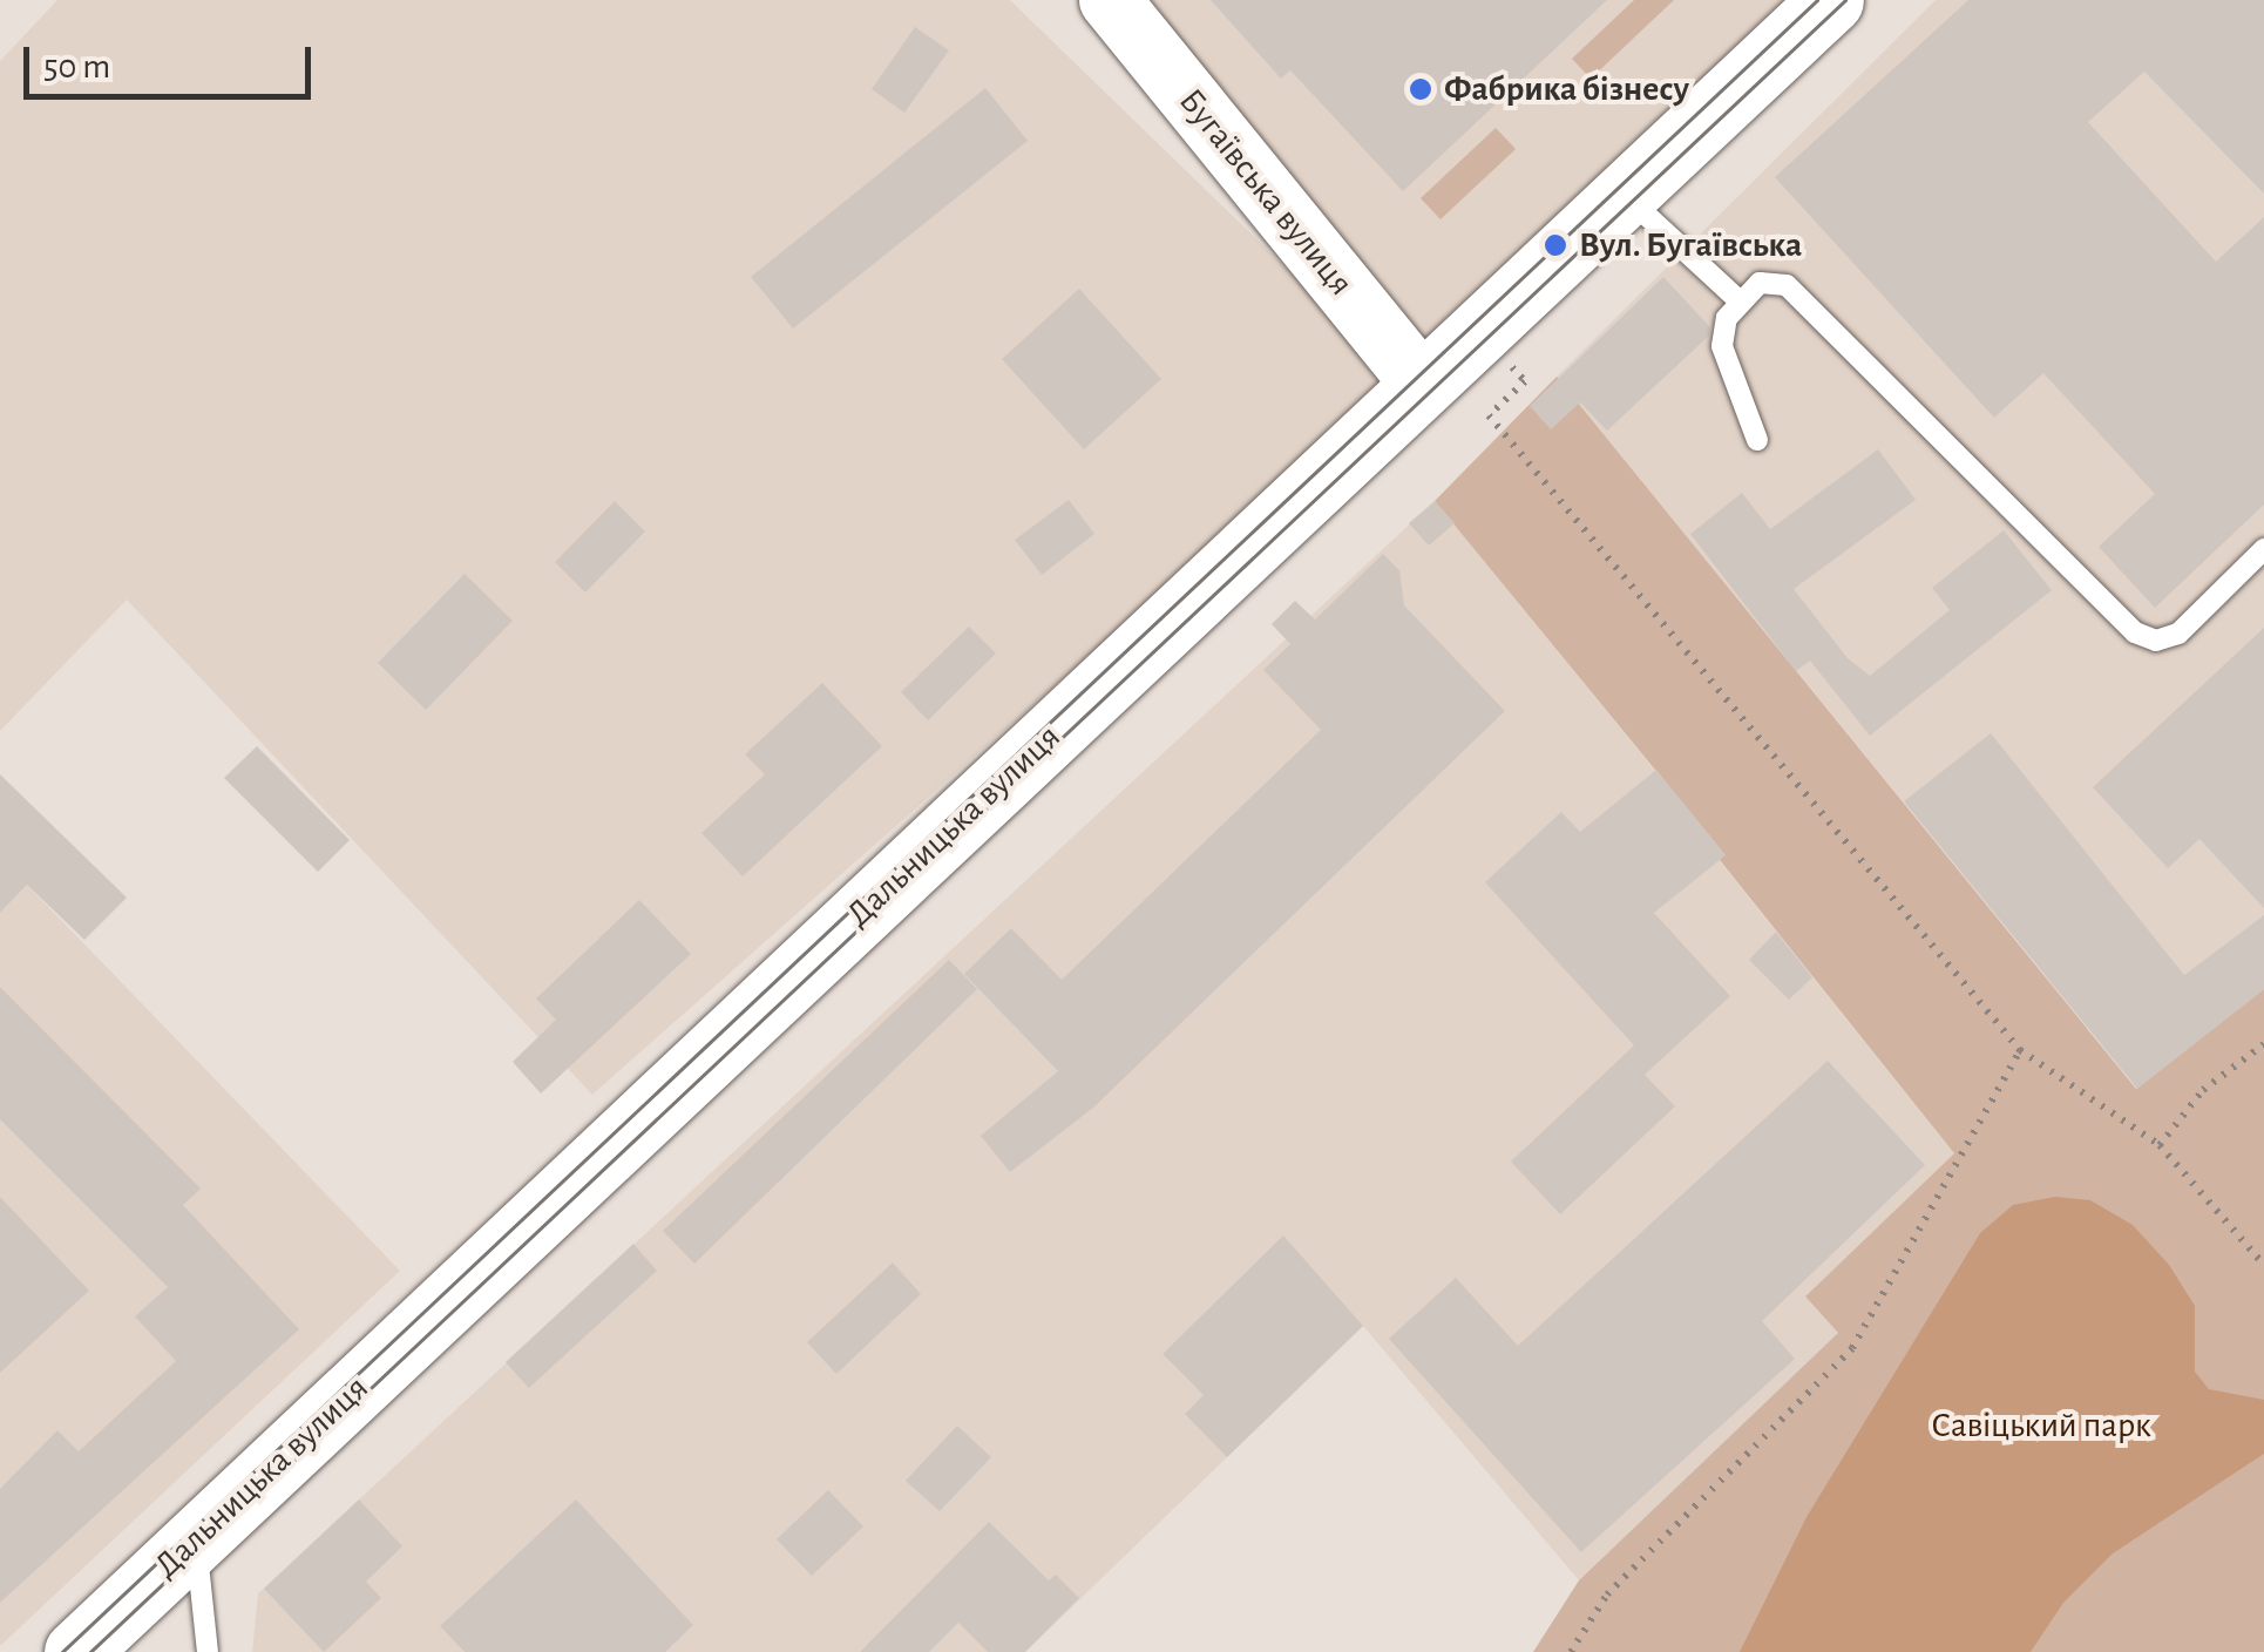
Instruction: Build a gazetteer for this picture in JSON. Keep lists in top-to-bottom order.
{
  "streets": {
    "main road": ["Бугаївська вулиця", "Дальницька вулиця"]
  },
  "crossings": [
    ["Бугаївська вулиця", "Дальницька вулиця"]
  ],
  "parks": ["Савіцький парк"],
  "places": ["Фабрика бізнесу", "Вул. Бугаївська"],
  "scale_bar": "50 m"
}
